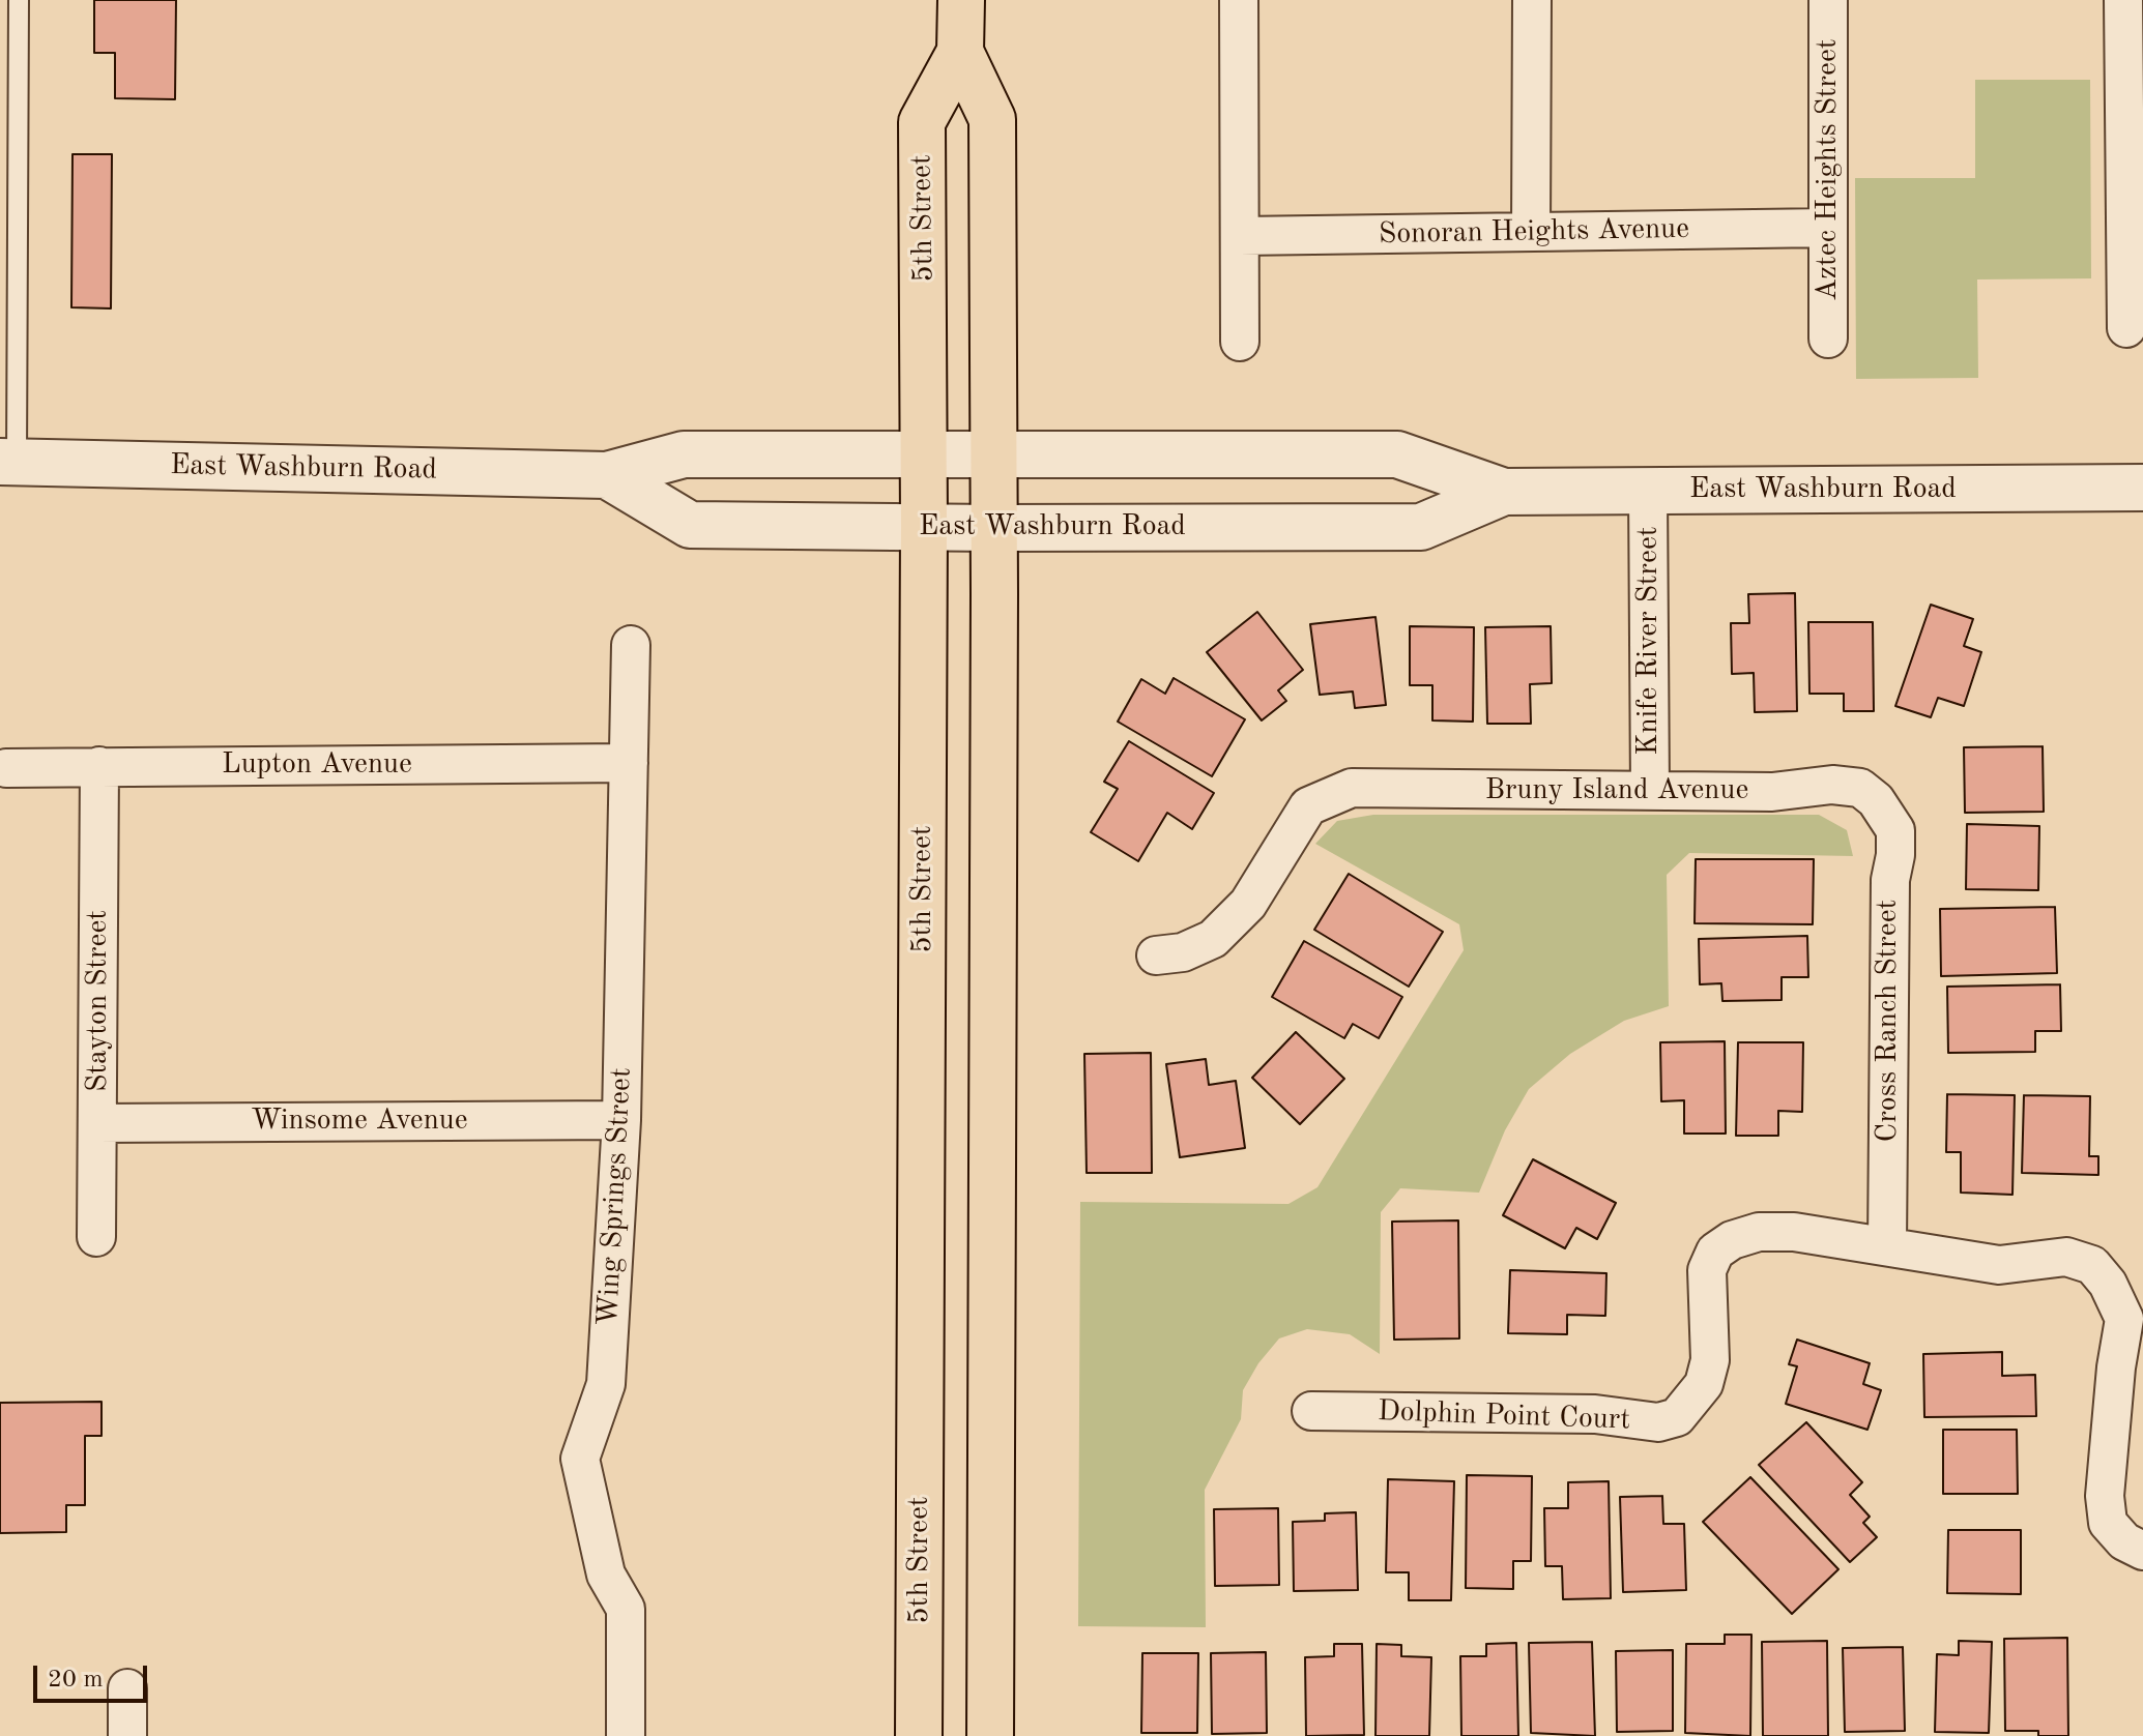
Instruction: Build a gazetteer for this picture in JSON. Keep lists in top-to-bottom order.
{
  "streets": {
    "main road": ["5th Street"],
    "street": [
      "Aztec Heights Street",
      "Sonoran Heights Avenue",
      "East Washburn Road",
      "Knife River Street",
      "Lupton Avenue",
      "Bruny Island Avenue",
      "Stayton Street",
      "Cross Ranch Street",
      "Winsome Avenue",
      "Wing Springs Street",
      "Dolphin Point Court"
    ]
  },
  "crossings": [
    ["Aztec Heights Street", "Sonoran Heights Avenue"],
    ["5th Street", "East Washburn Road"],
    ["East Washburn Road", "Knife River Street"],
    ["Knife River Street", "Bruny Island Avenue"],
    ["Lupton Avenue", "Stayton Street"],
    ["Lupton Avenue", "Wing Springs Street"],
    ["Bruny Island Avenue", "Cross Ranch Street"],
    ["Stayton Street", "Winsome Avenue"],
    ["Cross Ranch Street", "Dolphin Point Court"],
    ["Winsome Avenue", "Wing Springs Street"]
  ],
  "scale_bar": "20 m"
}
